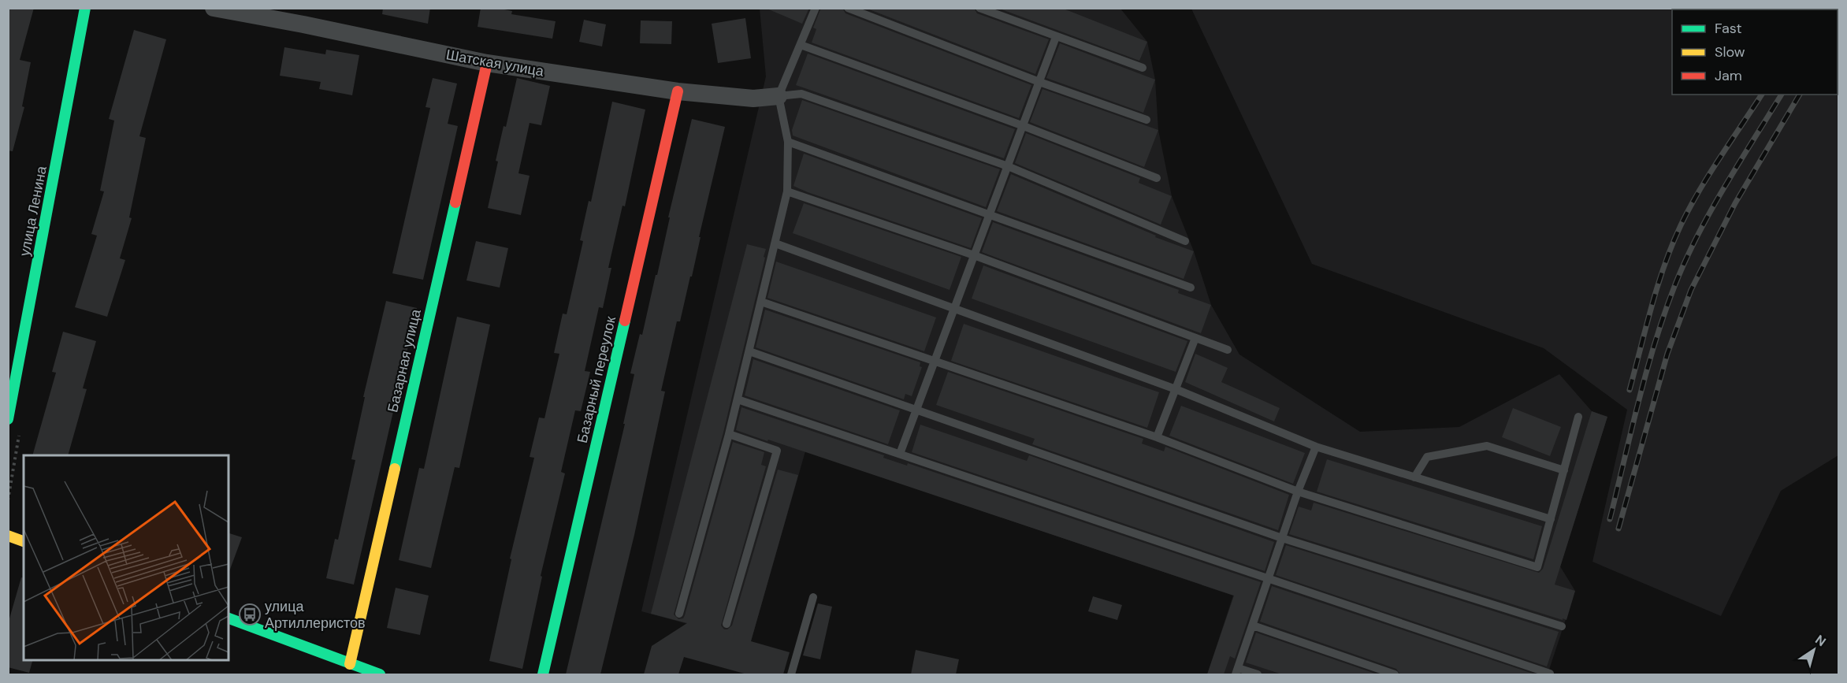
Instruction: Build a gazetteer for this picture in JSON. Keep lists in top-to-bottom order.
{
  "streets": {
    "street": [
      "Шатская улица",
      "улица Ленина",
      "Базарная улица",
      "Базарный переулок"
    ]
  },
  "crossings": [
    ["Шатская улица", "Базарная улица"],
    ["Шатская улица", "Базарный переулок"]
  ],
  "places": {
    "bus stop": ["улица Артиллеристов"]
  },
  "legend": ["Fast", "Slow", "Jam"],
  "north": "top right"
}
